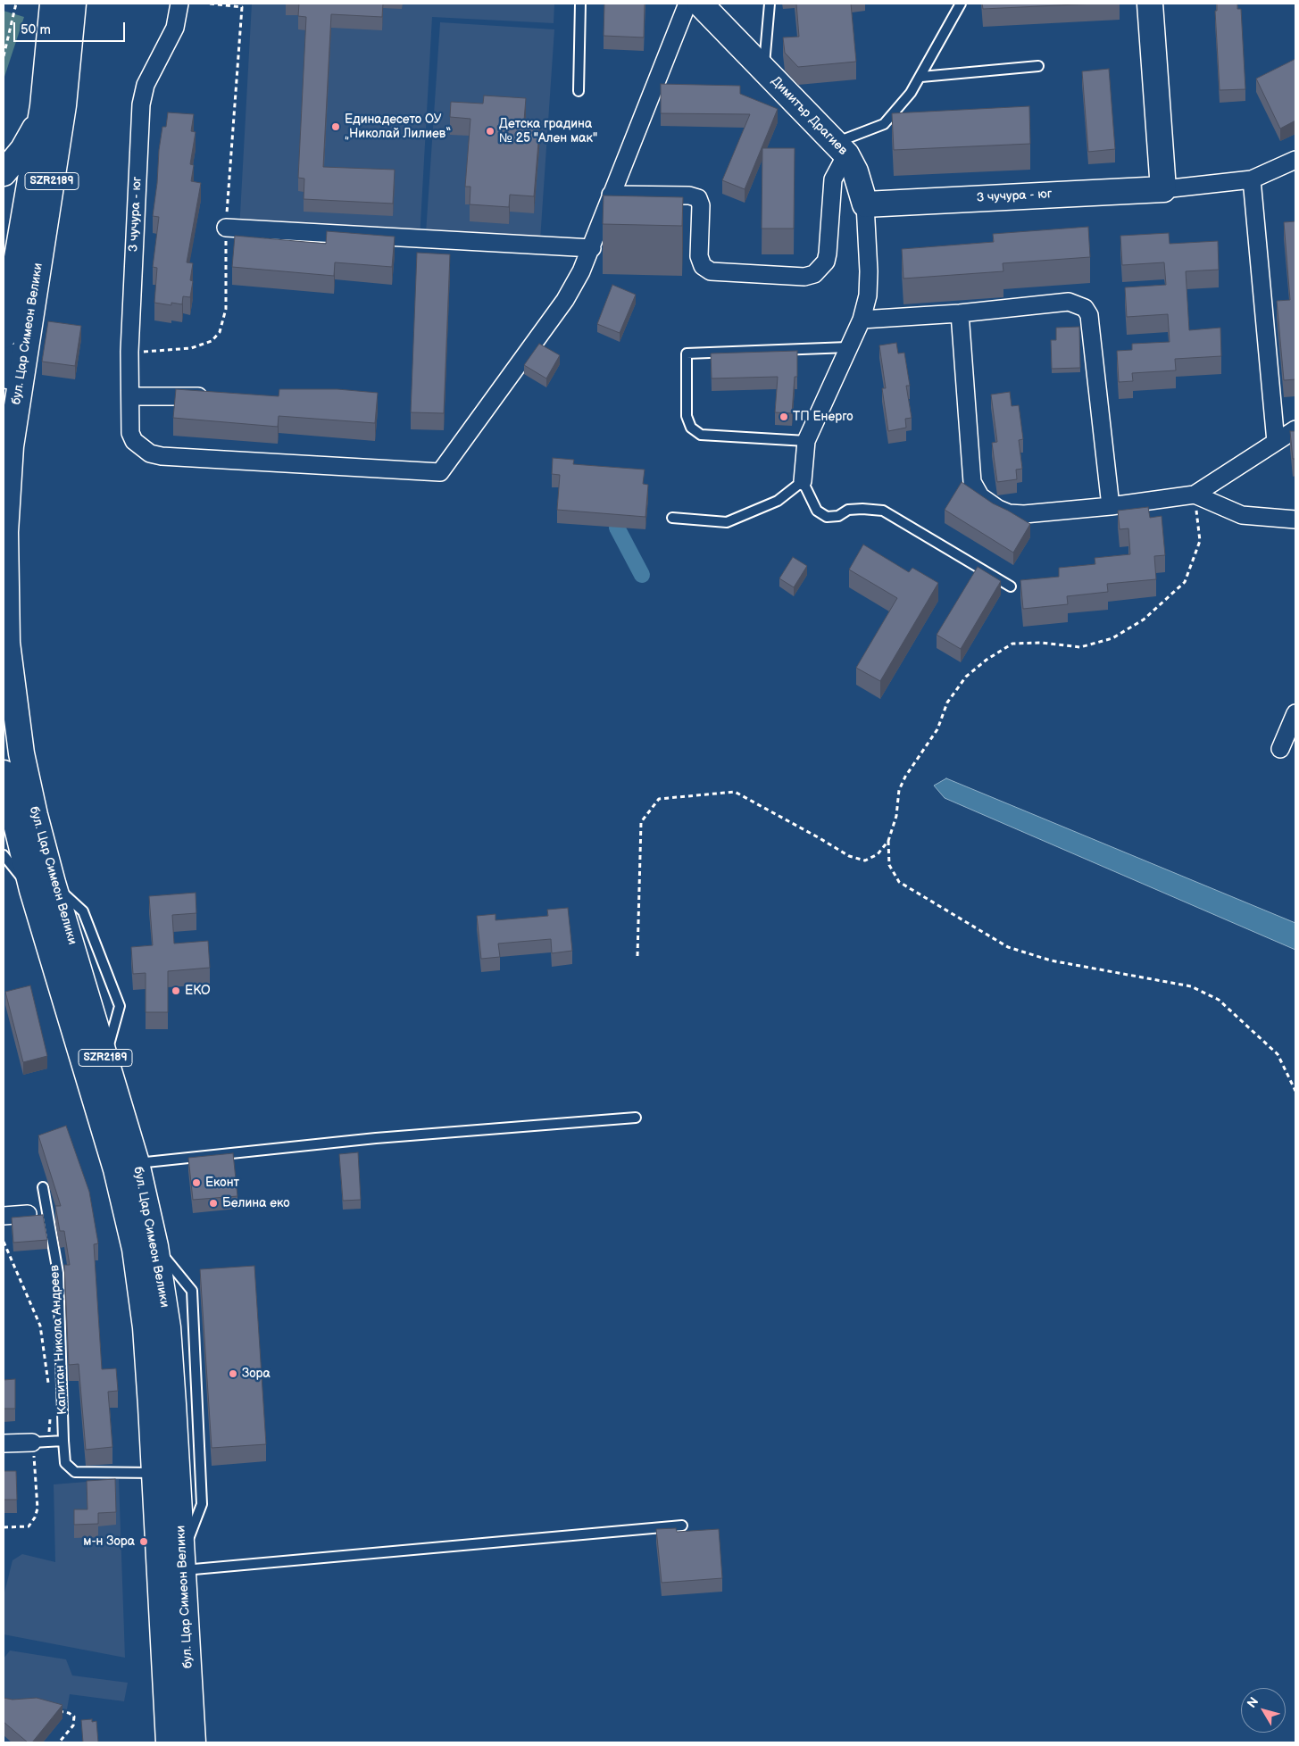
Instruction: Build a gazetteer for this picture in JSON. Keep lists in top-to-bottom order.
{
  "streets": {
    "main road": [
      "Димитър Драгиев",
      "SZR2189",
      "3 чучура - юг",
      "бул. Цар Симеон Велики"
    ],
    "lane": ["Капитан Никола Андреев"]
  },
  "crossings": [
    ["Димитър Драгиев", "3 чучура - юг"],
    ["бул. Цар Симеон Велики", "Капитан Никола Андреев"]
  ],
  "places": [
    "Единадесето ОУ „Николай Лилиев“",
    "Детска градина № 25 \"Ален мак\"",
    "ТП Енерго",
    "EKO",
    "Еконт",
    "Белина еко",
    "Зора",
    "м-н Зора"
  ],
  "scale_bar": "50 m",
  "north": "top left"
}
